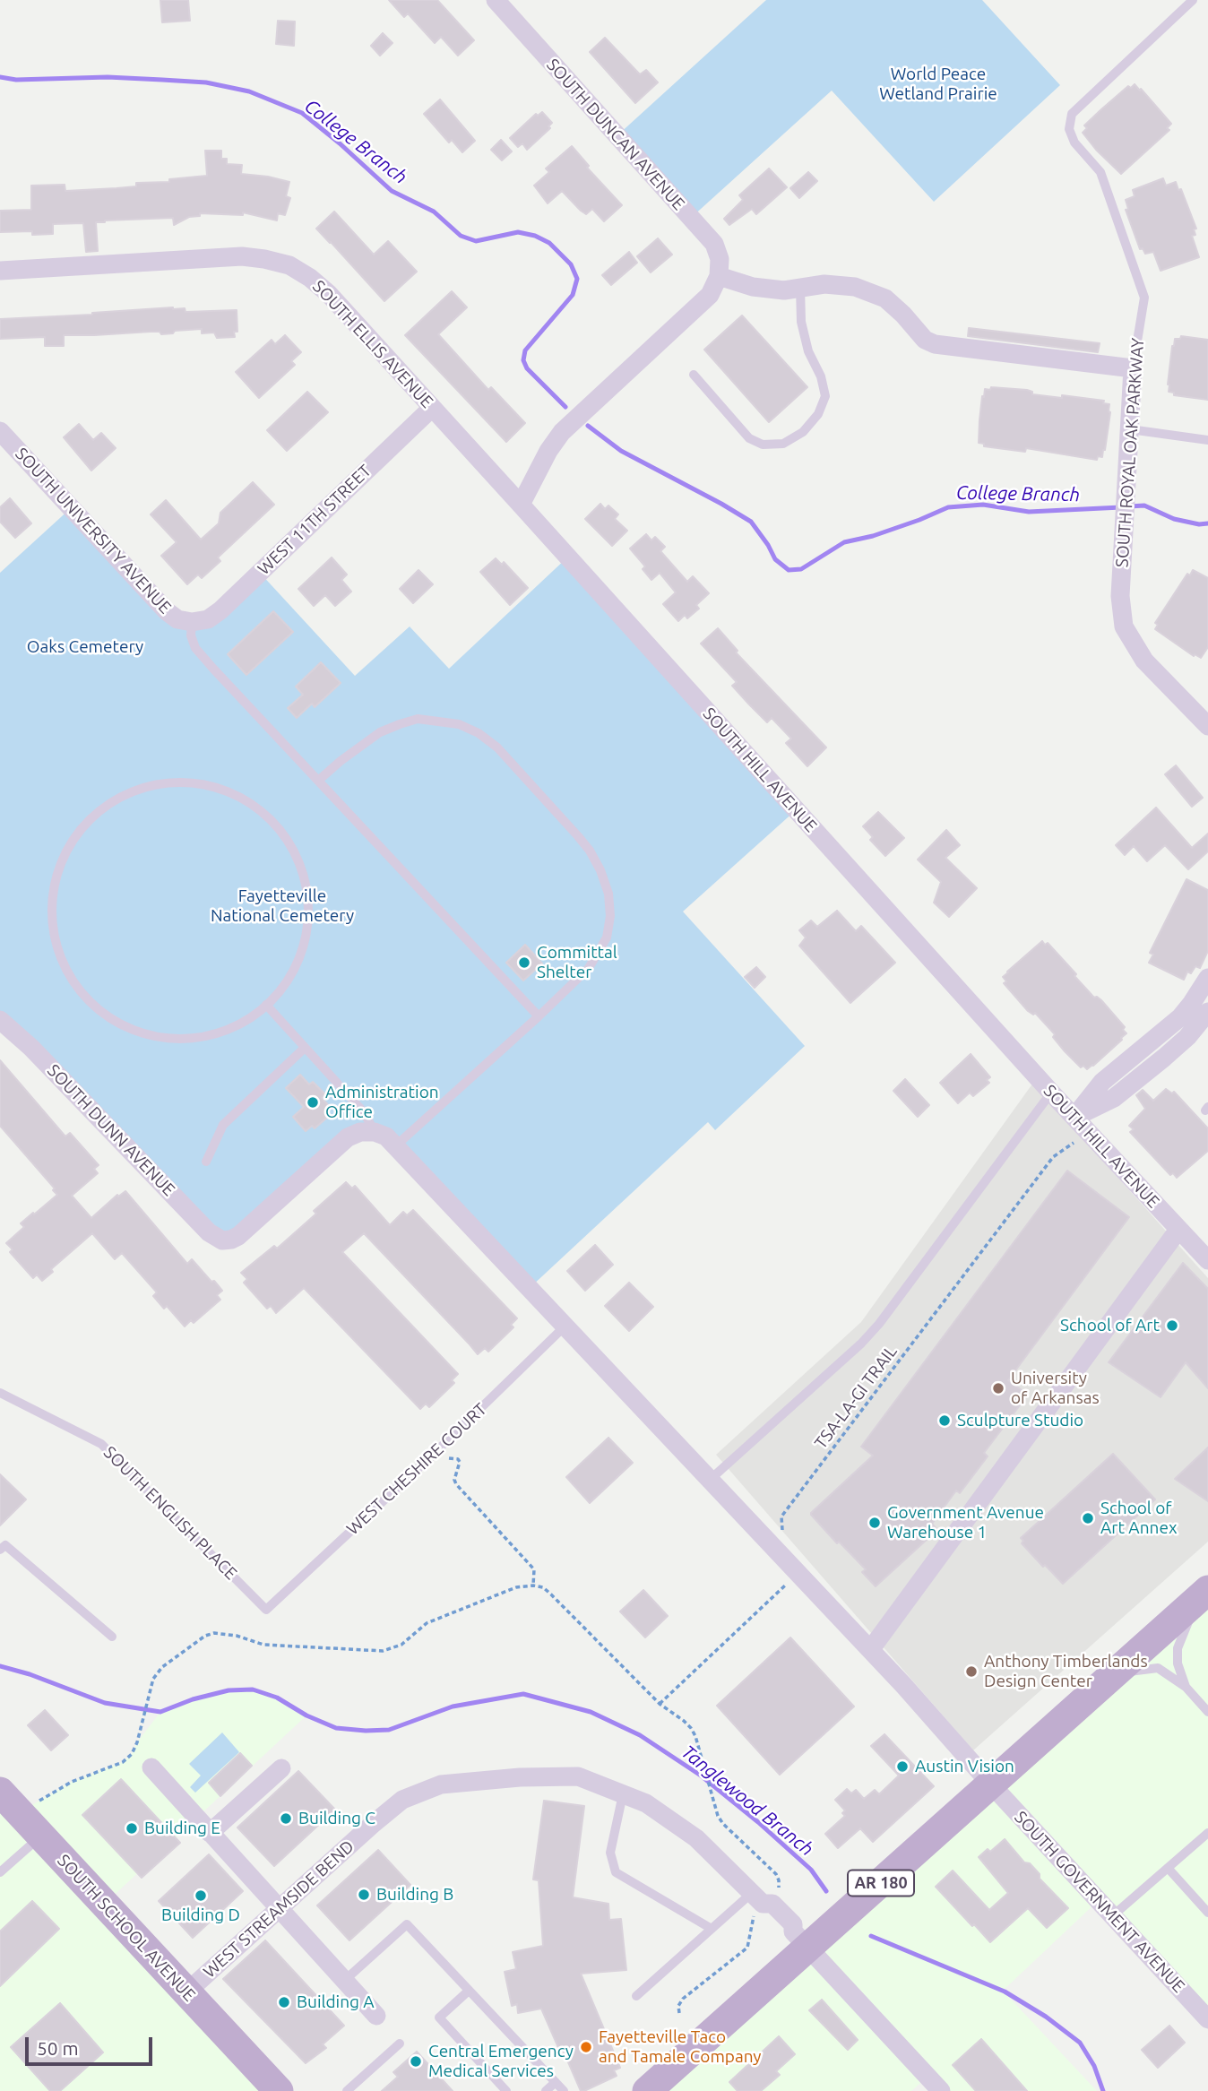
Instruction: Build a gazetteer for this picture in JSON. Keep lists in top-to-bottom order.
{
  "streets": {
    "main road": ["AR 180", "SOUTH SCHOOL AVENUE"],
    "street": [
      "SOUTH DUNCAN AVENUE",
      "SOUTH ELLIS AVENUE",
      "SOUTH ROYAL OAK PARKWAY",
      "WEST 11TH STREET",
      "SOUTH UNIVERSITY AVENUE",
      "SOUTH HILL AVENUE",
      "SOUTH DUNN AVENUE",
      "SOUTH GOVERNMENT AVENUE",
      "WEST STREAMSIDE BEND"
    ],
    "lane": ["WEST CHESHIRE COURT", "SOUTH ENGLISH PLACE"],
    "path": ["TSA-LA-GI TRAIL"]
  },
  "crossings": [
    ["SOUTH ELLIS AVENUE", "WEST 11TH STREET"],
    ["SOUTH ELLIS AVENUE", "SOUTH HILL AVENUE"],
    ["WEST 11TH STREET", "SOUTH UNIVERSITY AVENUE"],
    ["SOUTH HILL AVENUE", "TSA-LA-GI TRAIL"],
    ["SOUTH DUNN AVENUE", "SOUTH GOVERNMENT AVENUE"],
    ["WEST CHESHIRE COURT", "SOUTH ENGLISH PLACE"],
    ["WEST CHESHIRE COURT", "SOUTH GOVERNMENT AVENUE"],
    ["AR 180", "SOUTH GOVERNMENT AVENUE"],
    ["AR 180", "WEST STREAMSIDE BEND"],
    ["WEST STREAMSIDE BEND", "SOUTH SCHOOL AVENUE"]
  ],
  "water": ["College Branch", "Tanglewood Branch"],
  "parks": ["World Peace Wetland Prairie", "Oaks Cemetery", "Fayetteville National Cemetery"],
  "places": [
    "Committal Shelter",
    "Administration Office",
    "School of Art",
    "University of Arkansas",
    "Sculpture Studio",
    "School of Art Annex",
    "Government Avenue Warehouse 1",
    "Anthony Timberlands Design Center",
    "Austin Vision",
    "Building C",
    "Building E",
    "Building B",
    "Building D",
    "Building A",
    "Fayetteville Taco and Tamale Company",
    "Central Emergency Medical Services"
  ],
  "scale_bar": "50 m"
}
